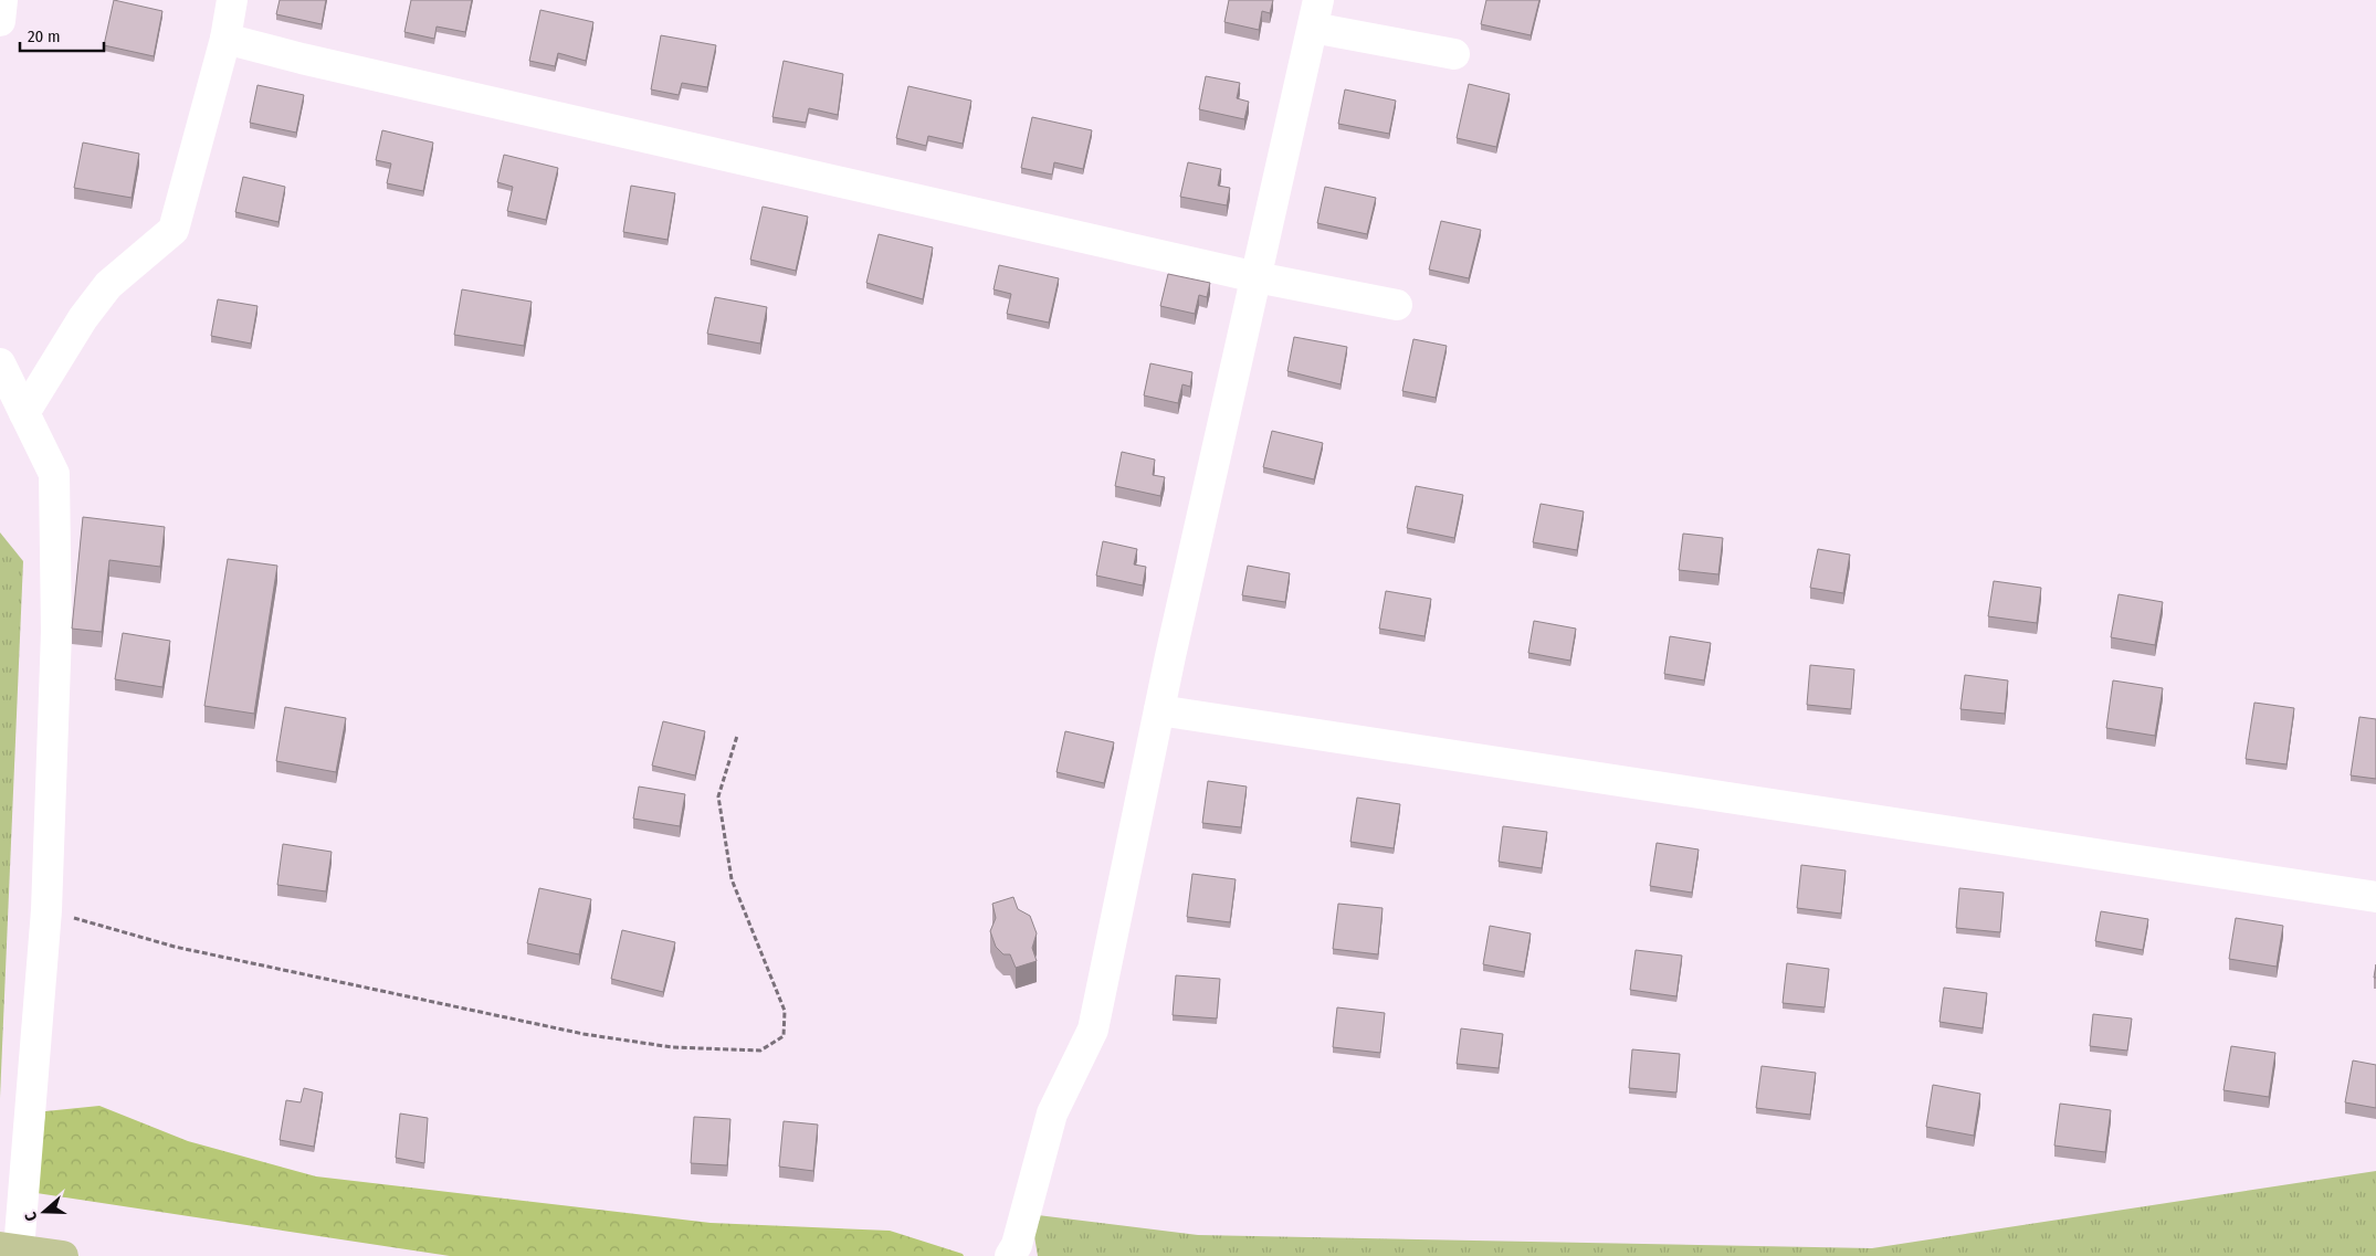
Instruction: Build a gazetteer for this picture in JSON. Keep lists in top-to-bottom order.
{
  "scale_bar": "20 m",
  "north": "left"
}
